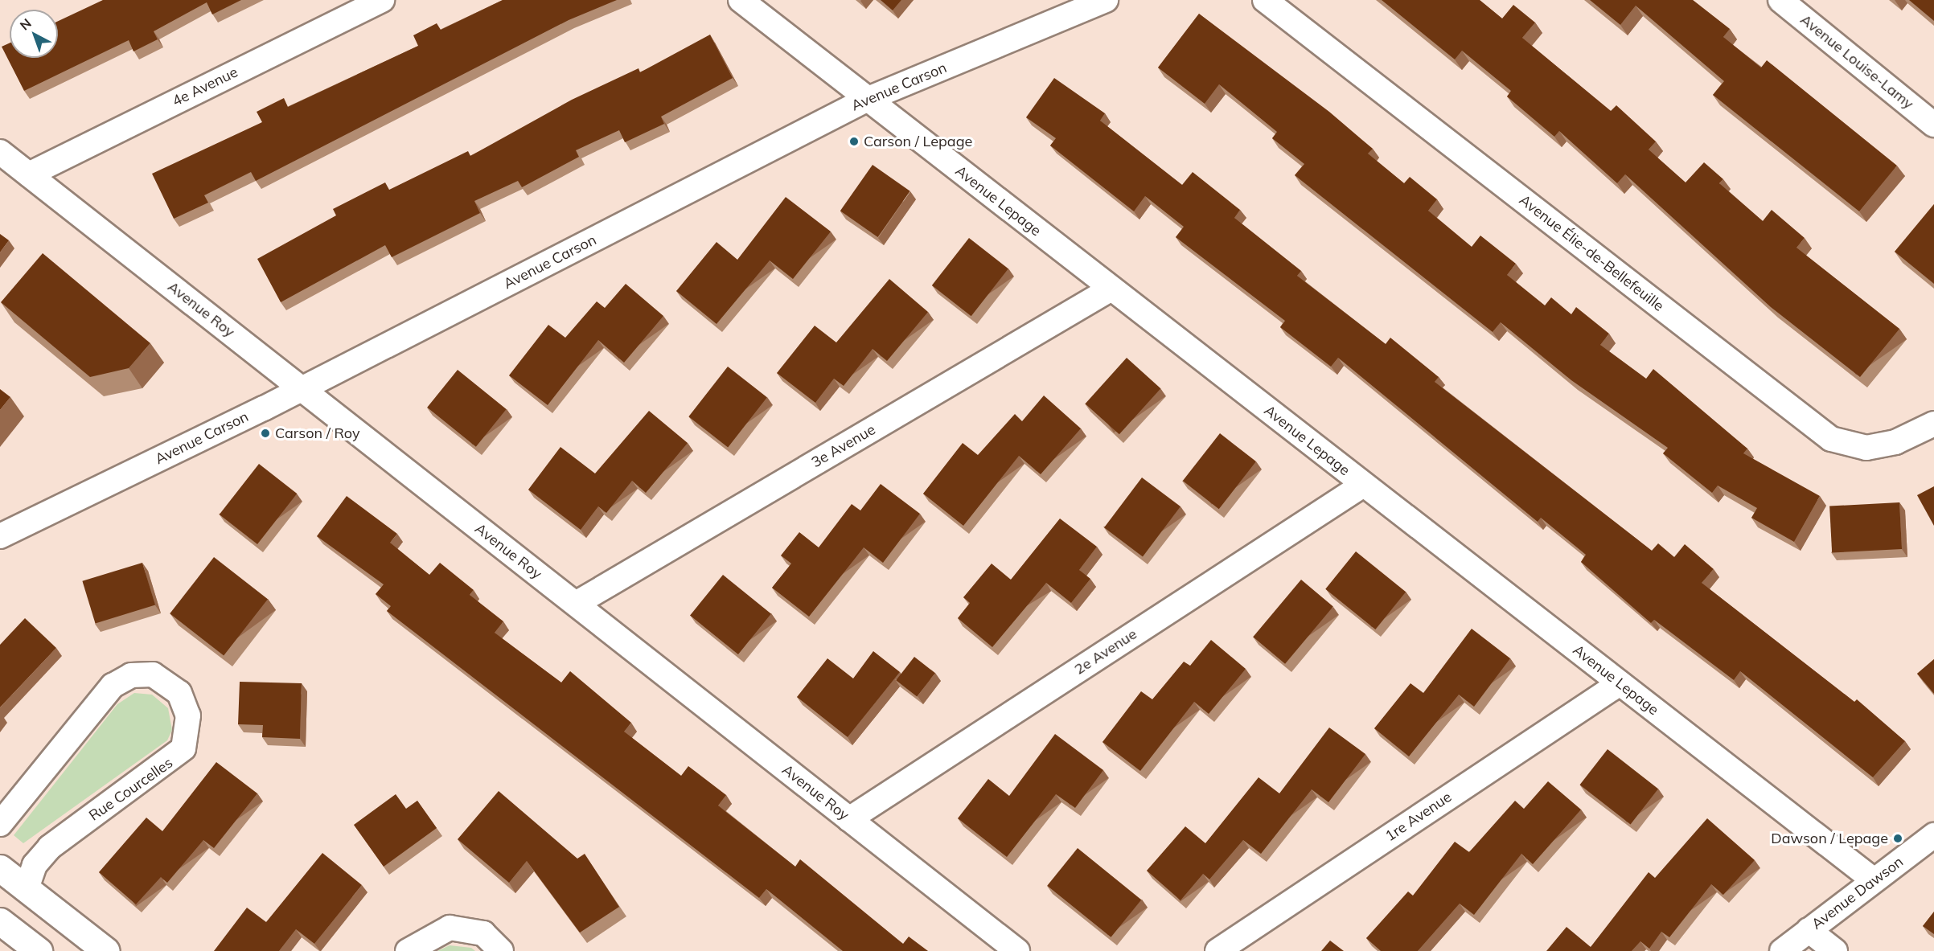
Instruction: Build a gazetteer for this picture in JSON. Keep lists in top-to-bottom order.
{
  "streets": {
    "street": [
      "Avenue Louise-Lamy",
      "4e Avenue",
      "Avenue Carson",
      "Avenue Lepage",
      "Avenue Élie-de-Bellefeuille",
      "Avenue Roy",
      "3e Avenue",
      "2e Avenue",
      "Rue Courcelles",
      "1re Avenue",
      "Avenue Dawson"
    ]
  },
  "crossings": [
    ["4e Avenue", "Avenue Roy"],
    ["Avenue Carson", "Avenue Lepage"],
    ["Avenue Carson", "Avenue Roy"],
    ["Avenue Lepage", "3e Avenue"],
    ["Avenue Lepage", "2e Avenue"],
    ["Avenue Lepage", "1re Avenue"],
    ["Avenue Lepage", "Avenue Dawson"],
    ["Avenue Roy", "3e Avenue"],
    ["Avenue Roy", "2e Avenue"]
  ],
  "places": ["Carson / Lepage", "Carson / Roy", "Dawson / Lepage"],
  "north": "top left"
}
